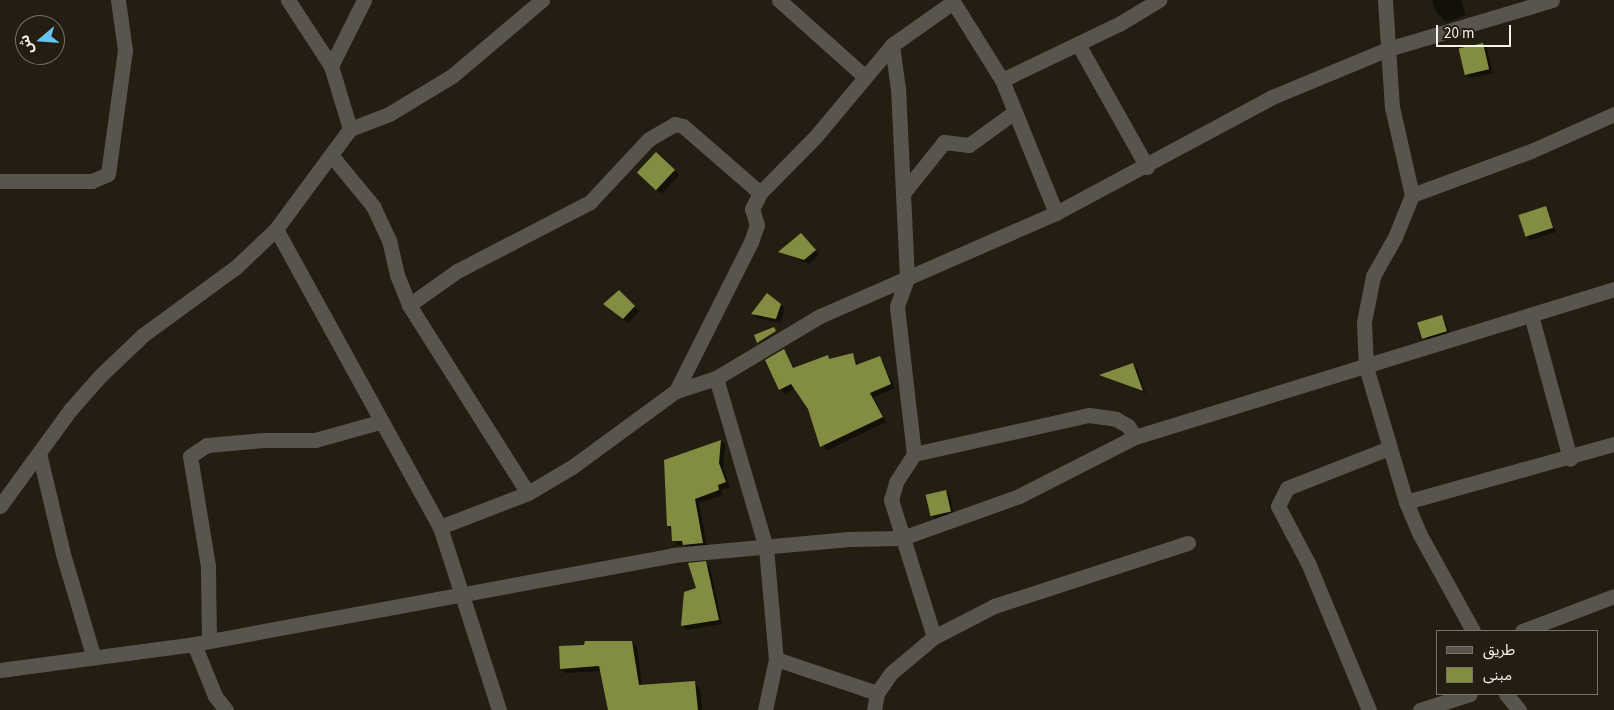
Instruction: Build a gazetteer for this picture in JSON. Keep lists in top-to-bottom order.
{
  "legend": ["طريق", "مبنى"],
  "scale_bar": "20 m",
  "north": "left"
}
